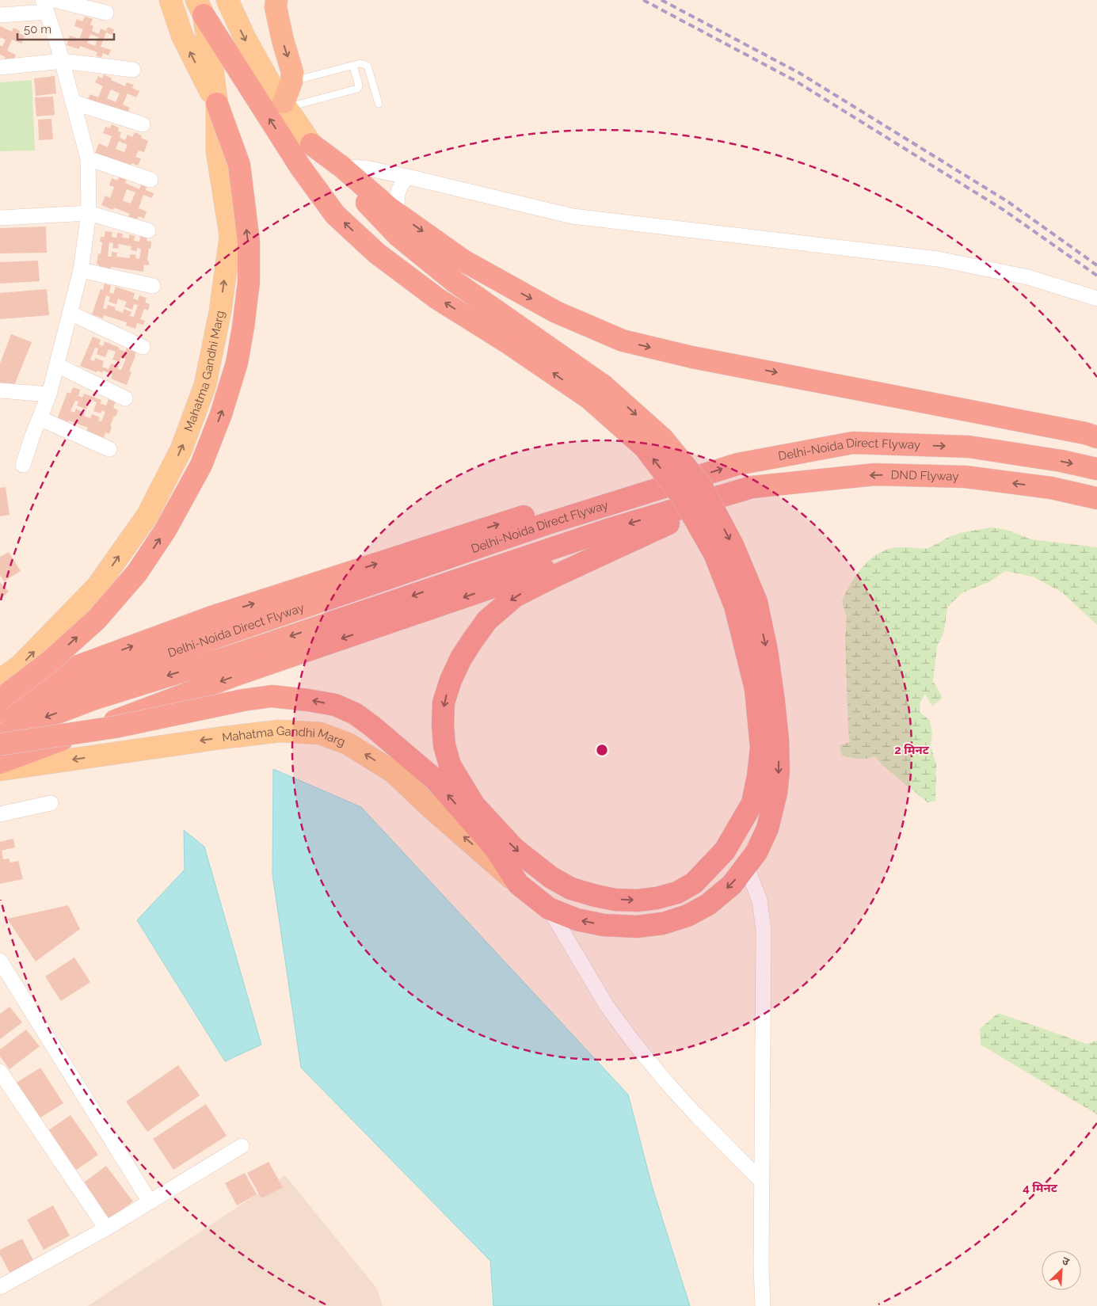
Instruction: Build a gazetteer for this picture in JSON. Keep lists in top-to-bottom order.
{
  "streets": {
    "highway": ["Delhi-Noida Direct Flyway", "DND Flyway"],
    "main road": ["Mahatma Gandhi Marg"]
  },
  "crossings": [
    ["Delhi-Noida Direct Flyway", "DND Flyway"]
  ],
  "scale_bar": "50 m",
  "north": "top right",
  "rings": ["2 मिनट", "4 मिनट"]
}
